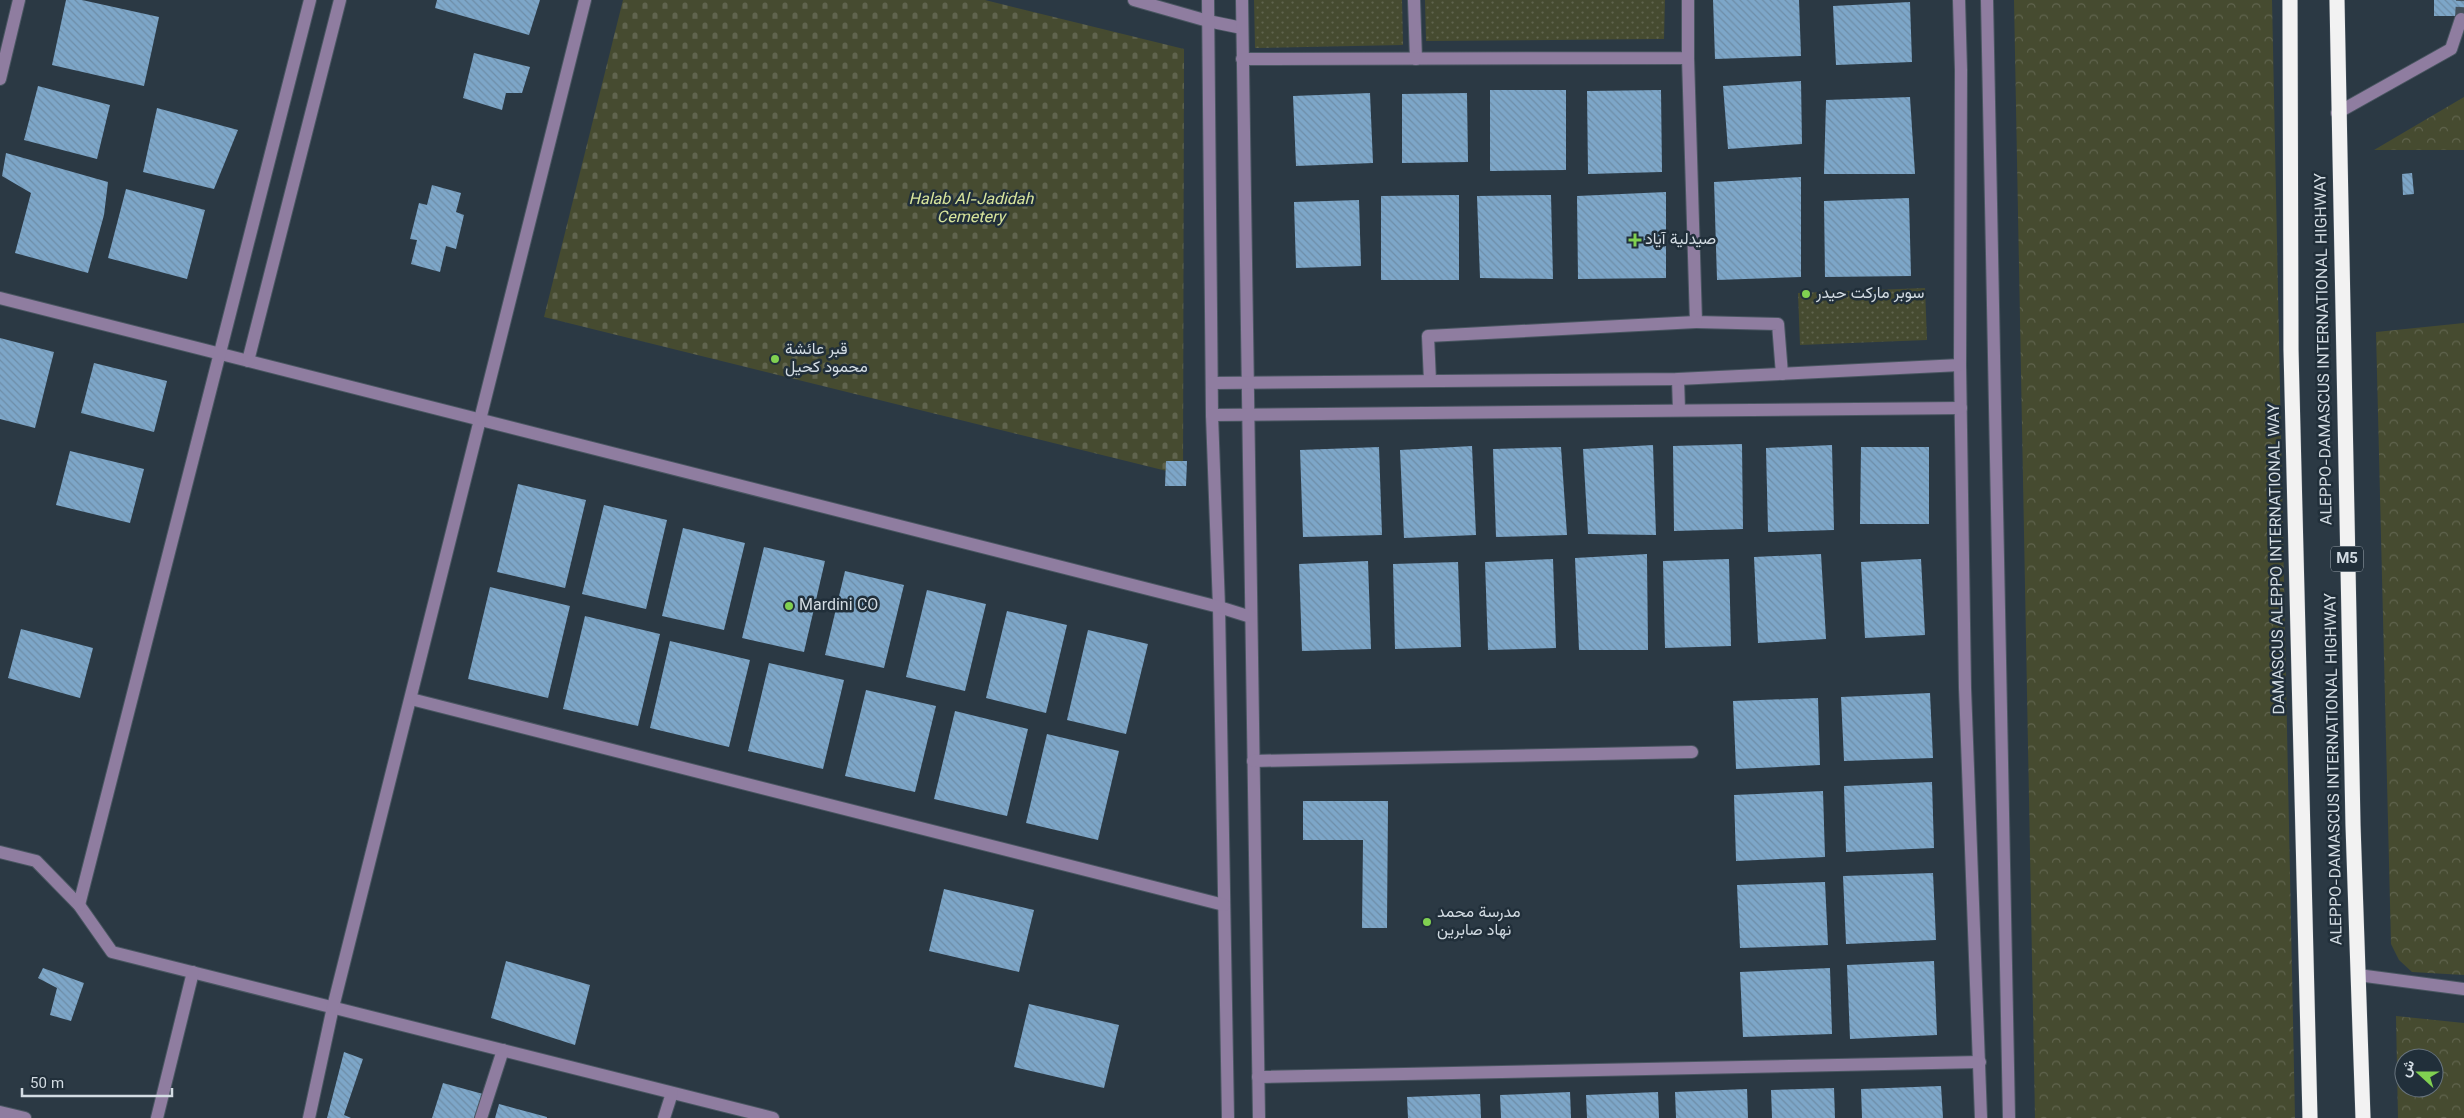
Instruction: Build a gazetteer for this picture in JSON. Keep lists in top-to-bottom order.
{
  "streets": {
    "highway": ["ALEPPO-DAMASCUS INTERNATIONAL HIGHWAY", "DAMASCUS ALEPPO INTERNATIONAL WAY", "M5"]
  },
  "parks": ["Halab Al-Jadidah Cemetery"],
  "places": {
    "health": ["صيدلية آياد"],
    "other": [
      "سوبر ماركت حيدر",
      "قبر عائشة محمود كحيل",
      "Mardini CO",
      "مدرسة محمد نهاد صابرين"
    ]
  },
  "scale_bar": "50 m",
  "north": "left"
}
